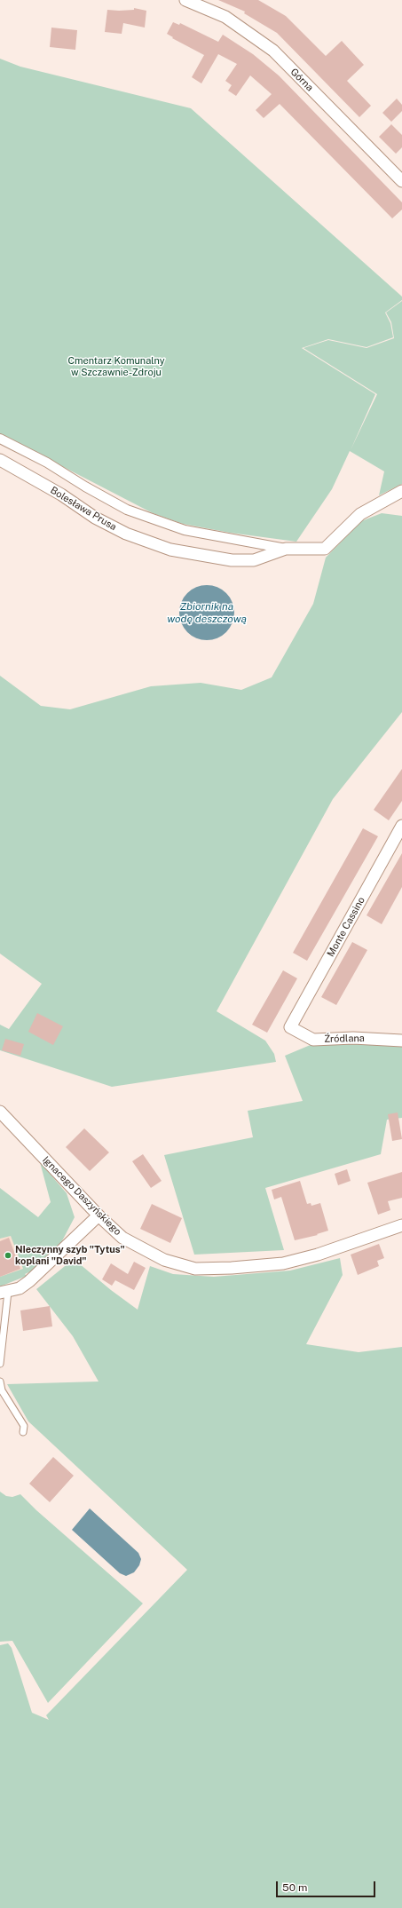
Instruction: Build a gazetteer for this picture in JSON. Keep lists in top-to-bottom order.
{
  "streets": {
    "street": [
      "Górna",
      "Bolesława Prusa",
      "Monte Cassino",
      "Źródlana",
      "Ignacego Daszyńskiego"
    ]
  },
  "crossings": [
    ["Monte Cassino", "Źródlana"]
  ],
  "water": ["Zbiornik na wodę deszczową"],
  "parks": ["Cmentarz Komunalny w Szczawnie-Zdroju"],
  "places": ["NIeczynny szyb \"Tytus\" koplani \"David\""],
  "scale_bar": "50 m"
}
